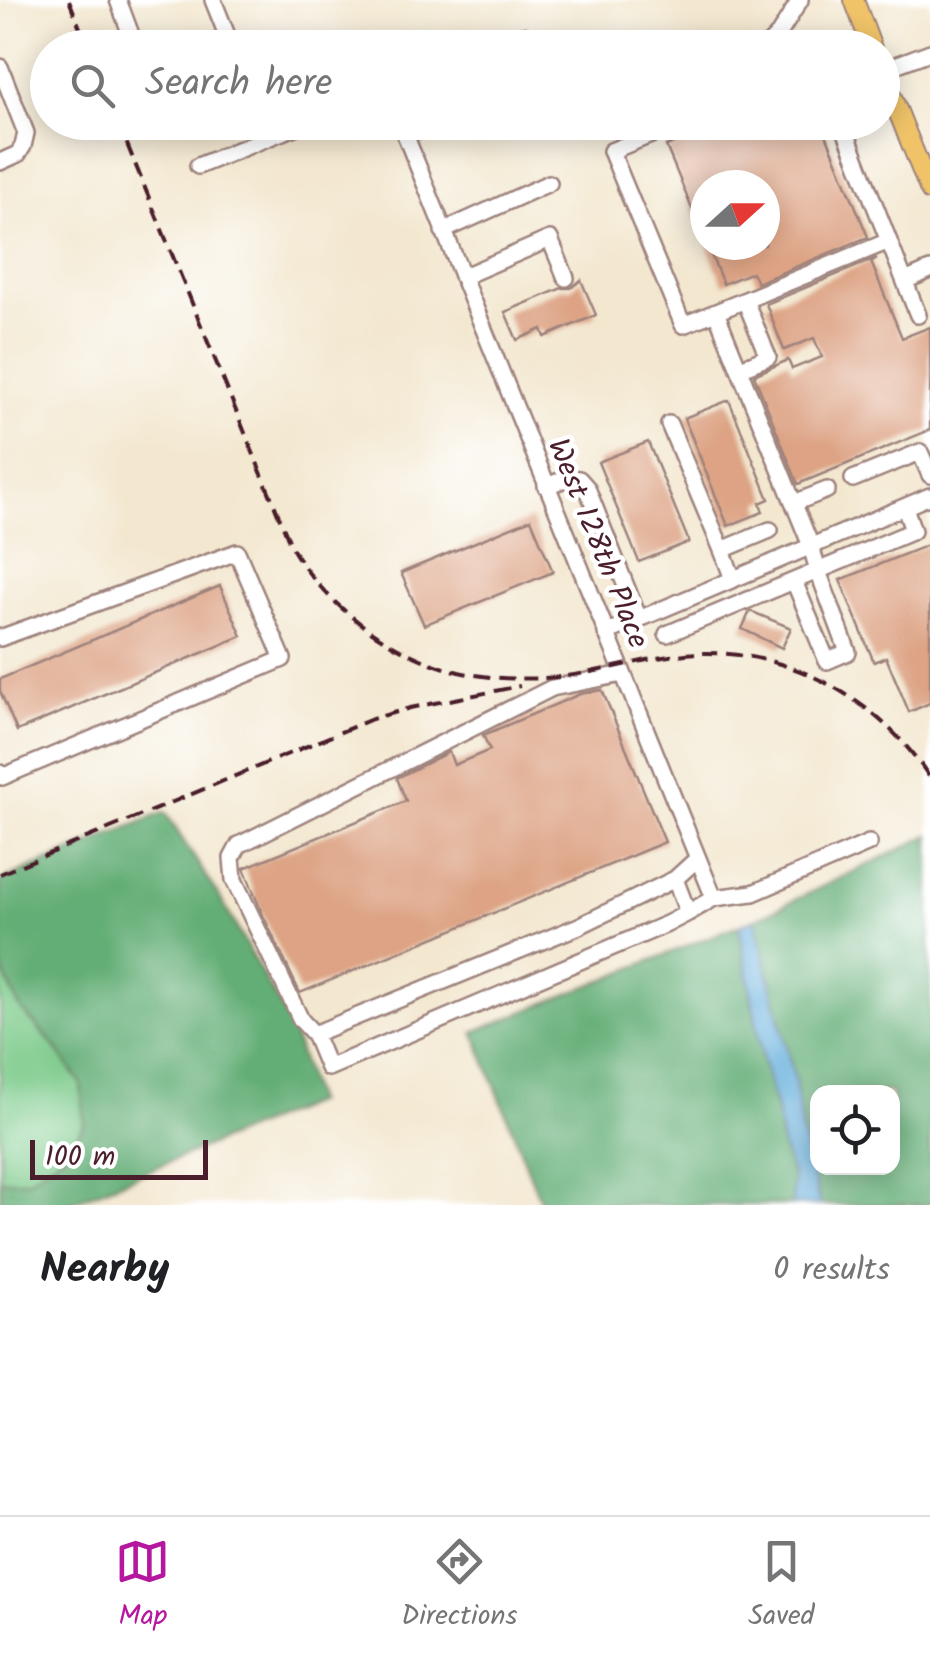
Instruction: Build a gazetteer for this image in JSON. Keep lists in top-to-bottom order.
{
  "streets": {
    "street": ["West 128th Place"]
  },
  "scale_bar": "100 m",
  "north": "right",
  "page": {
    "search": "Search here",
    "scale": "100 m",
    "heading": ["Nearby", "0 results"],
    "nav": ["Map", "Directions", "Saved"]
  }
}
